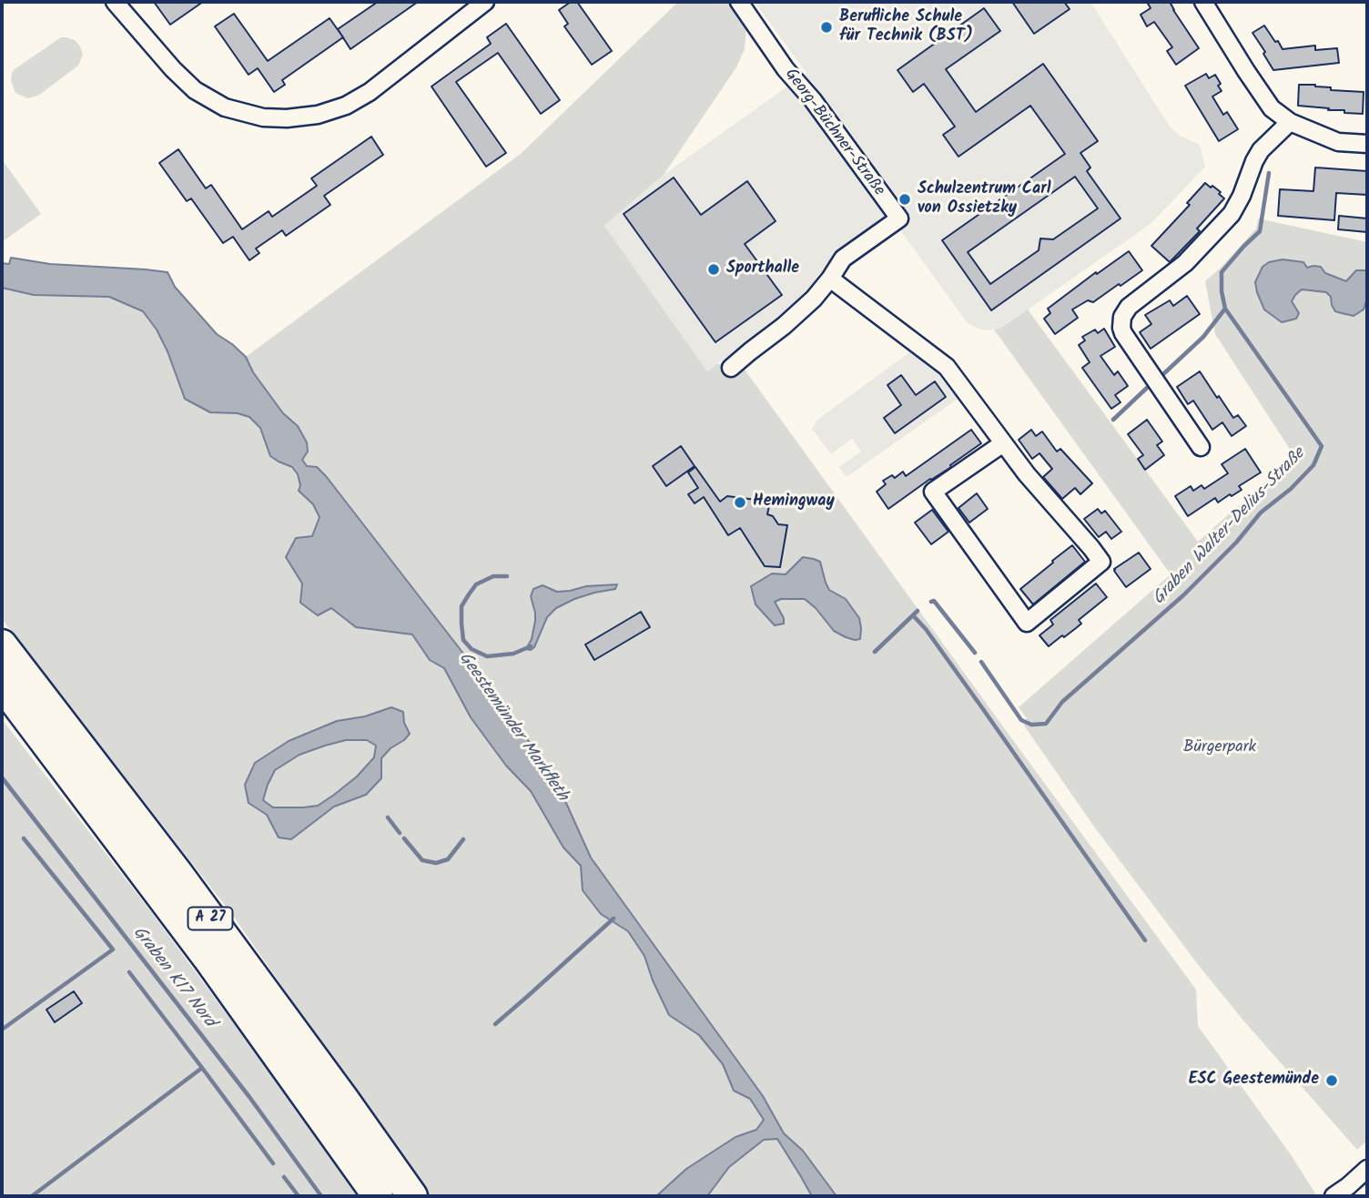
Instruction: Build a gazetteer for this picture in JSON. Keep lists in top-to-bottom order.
{
  "streets": {
    "highway": ["A 27"],
    "street": ["Georg-Büchner-Straße"]
  },
  "water": ["Graben Walter-Delius-Straße", "Geestemünder Markfleth", "Graben K17 Nord"],
  "parks": ["Bürgerpark"],
  "places": [
    "Berufliche Schule für Technik (BST)",
    "Schulzentrum Carl von Ossietzky",
    "Sporthalle",
    "Hemingway",
    "ESC Geestemünde"
  ]
}
